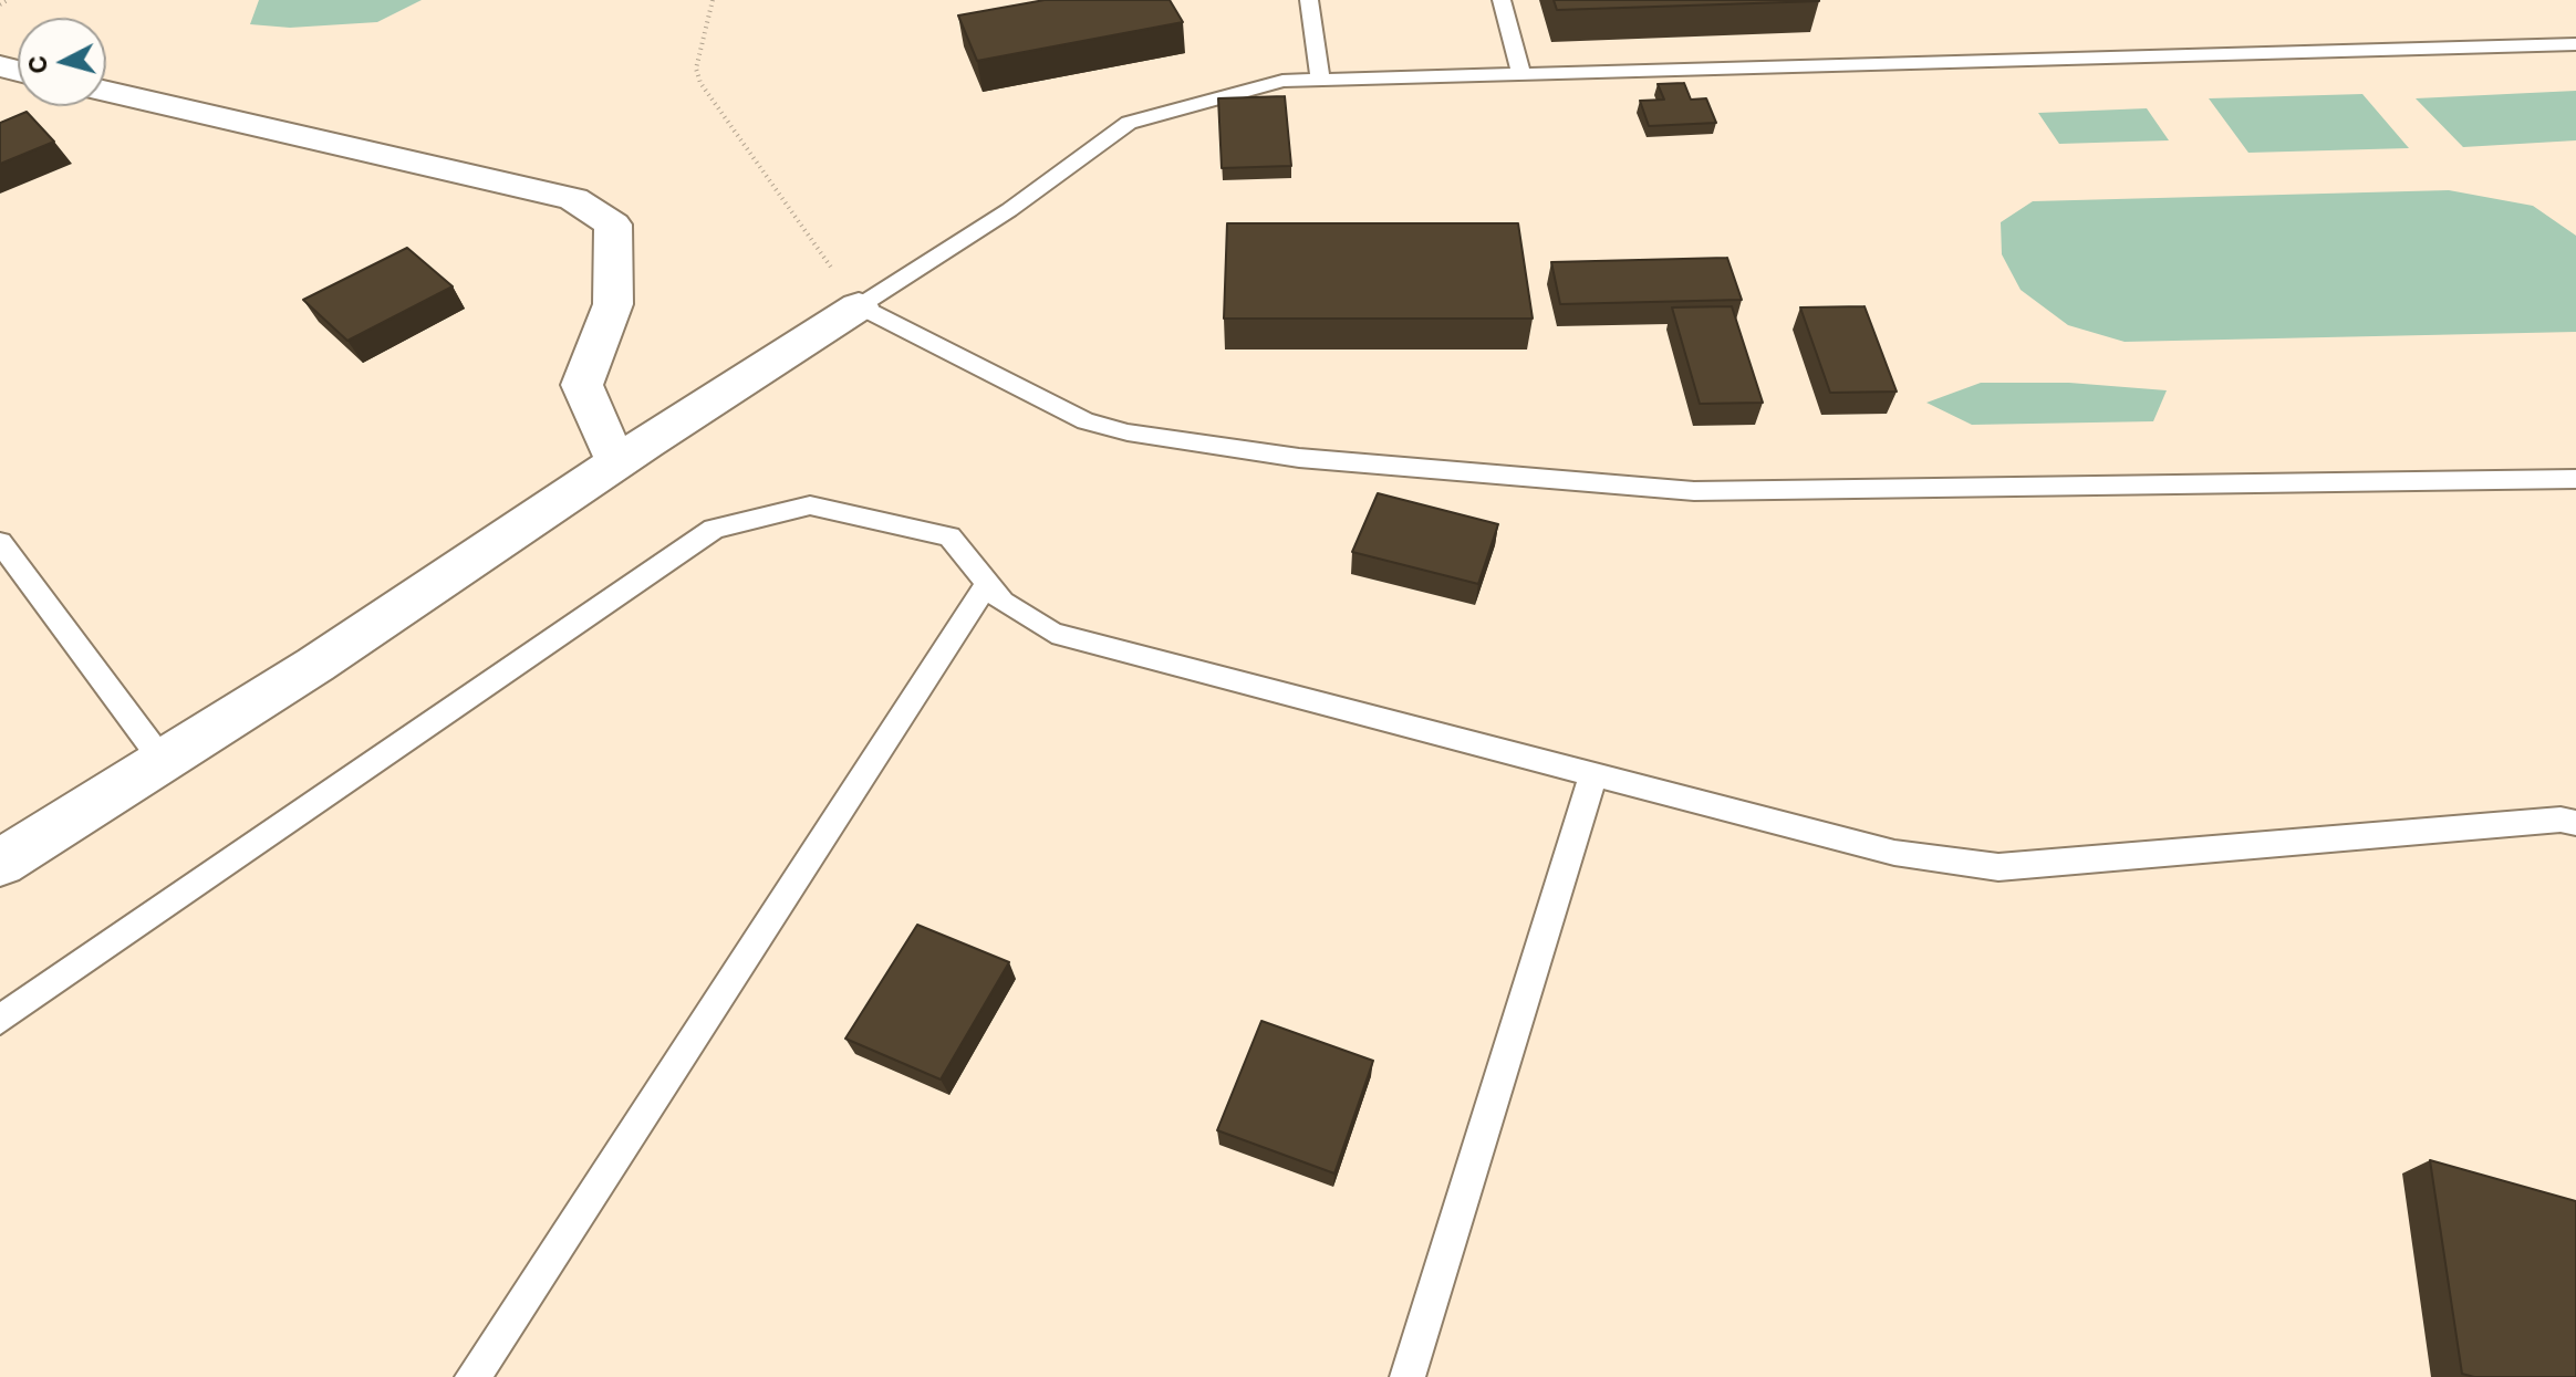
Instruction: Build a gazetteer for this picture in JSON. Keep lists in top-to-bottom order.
{
  "north": "left"
}
